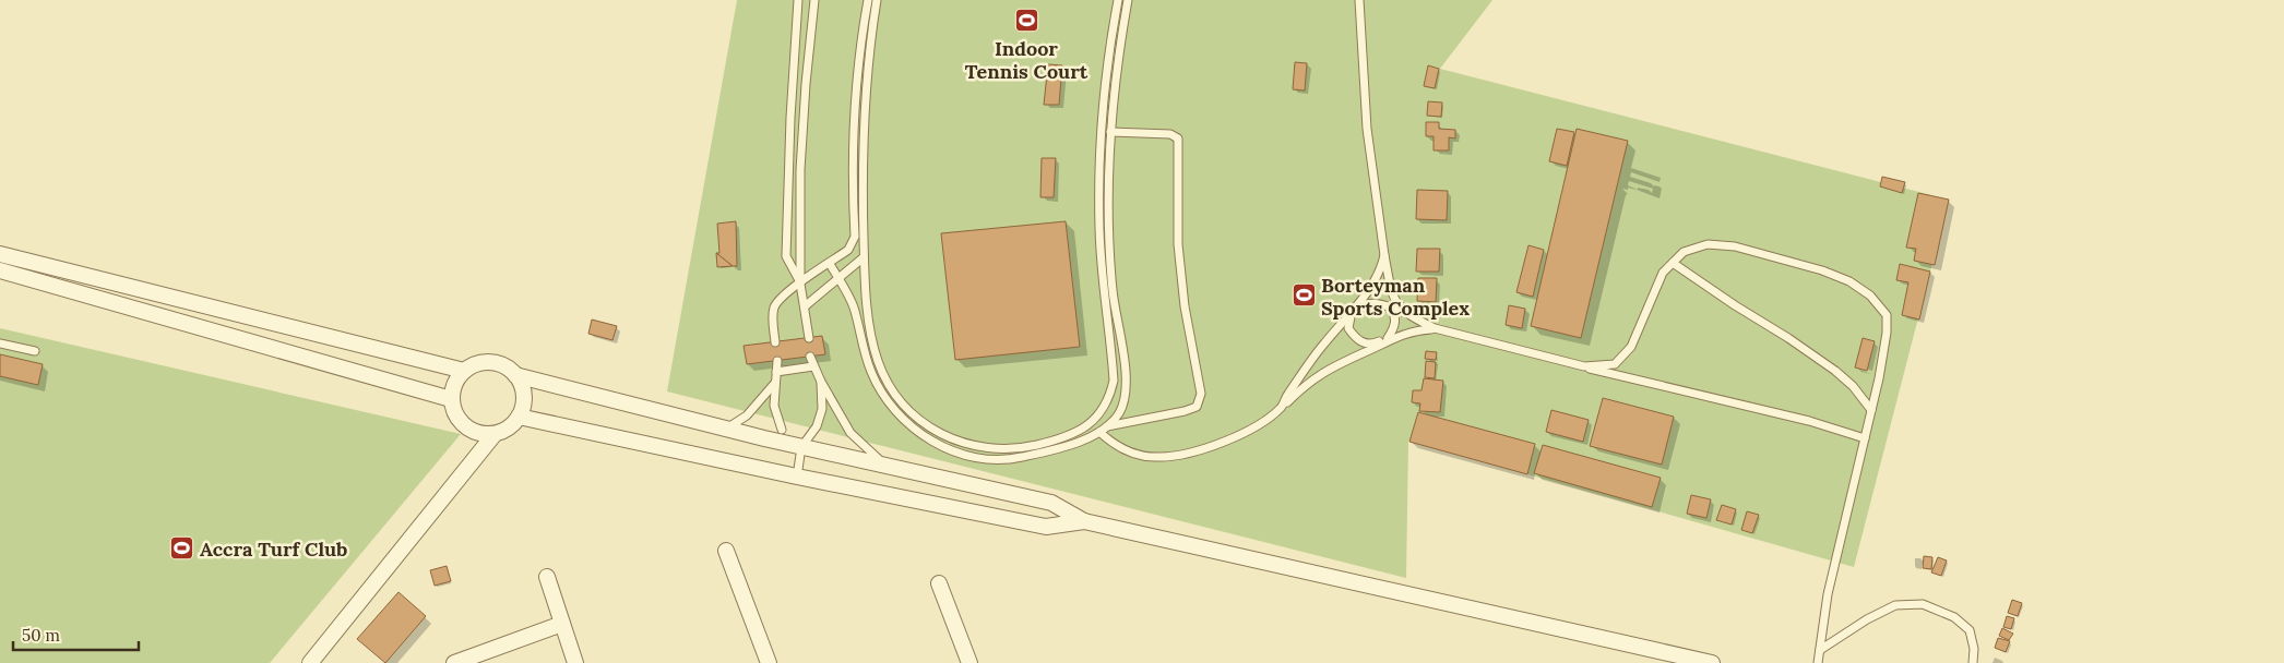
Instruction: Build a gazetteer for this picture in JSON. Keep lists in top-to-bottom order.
{
  "places": {
    "sports": ["Indoor Tennis Court", "Borteyman Sports Complex", "Accra Turf Club"]
  },
  "scale_bar": "50 m"
}
